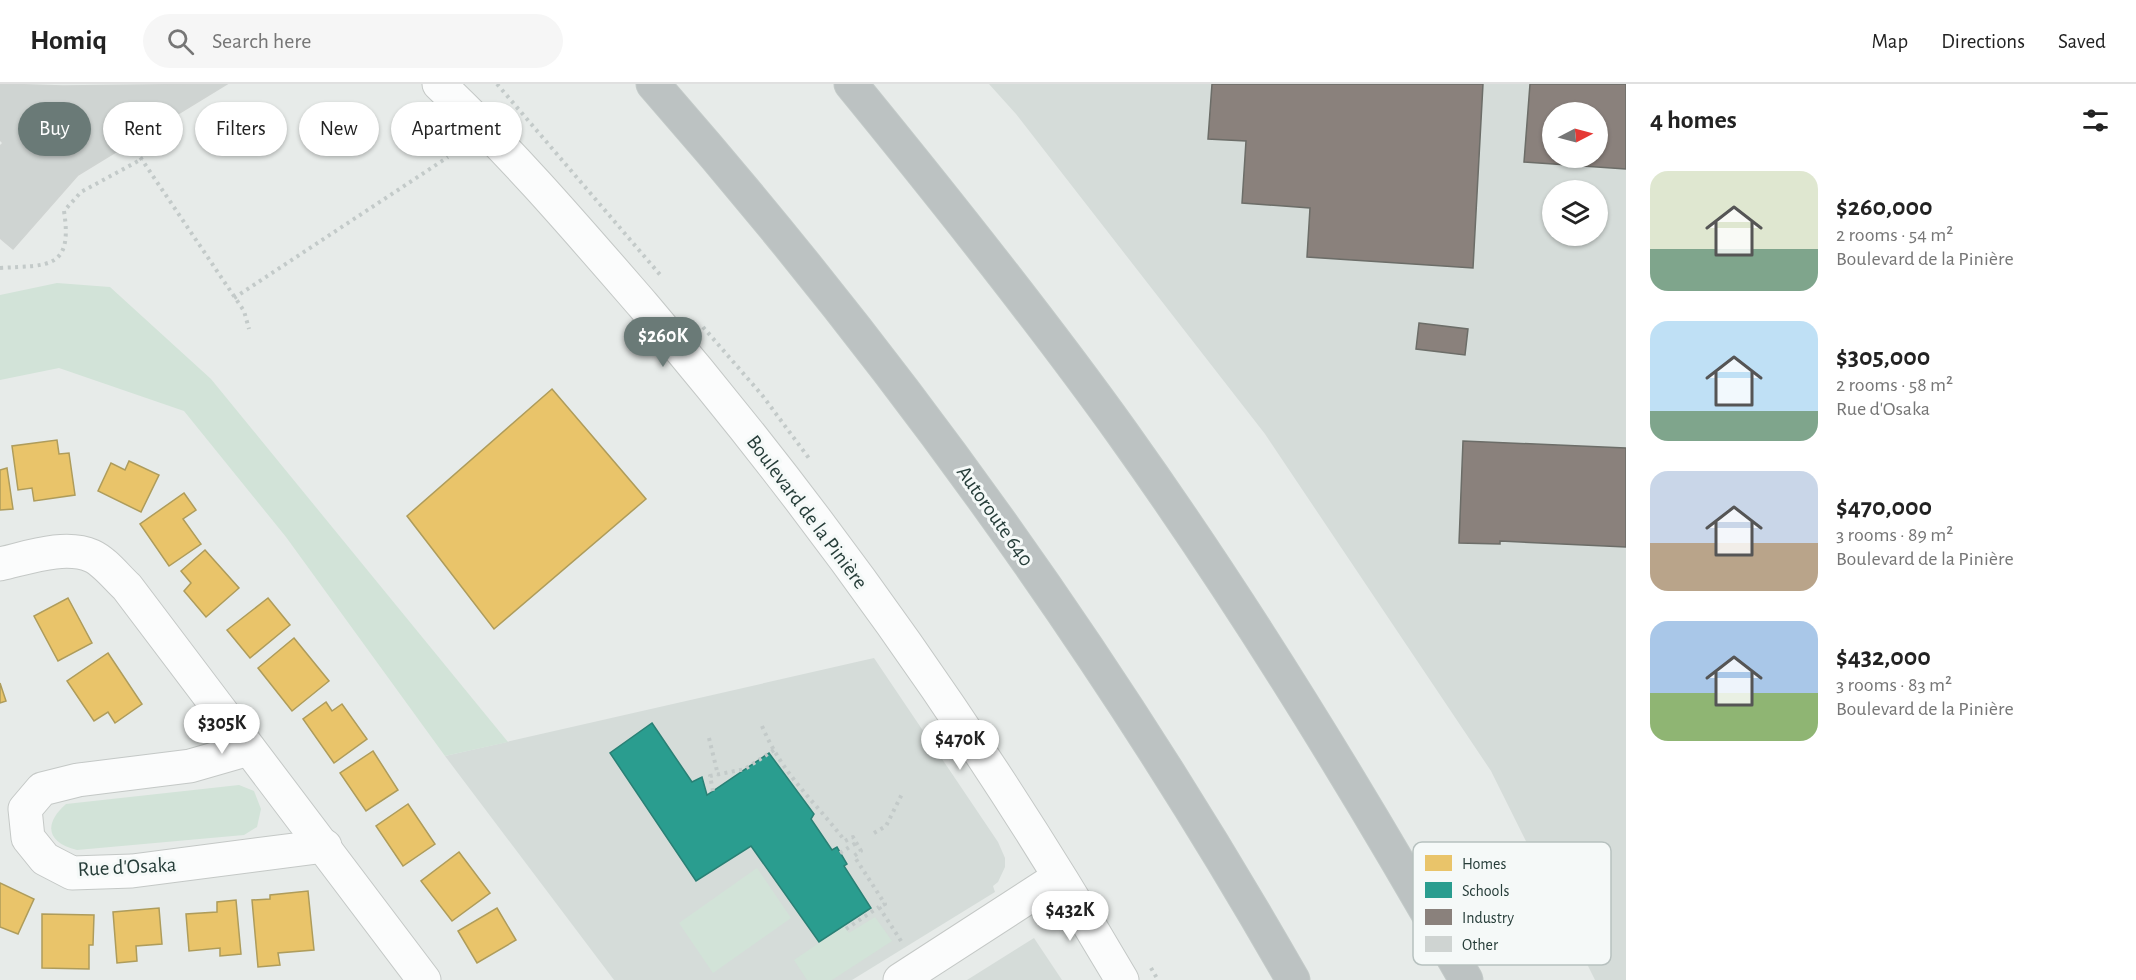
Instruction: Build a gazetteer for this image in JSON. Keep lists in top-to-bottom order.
{
  "streets": {
    "highway": ["Autoroute 640"],
    "street": ["Boulevard de la Pinière", "Rue d'Osaka"]
  },
  "legend": [
    "Homes",
    "Schools",
    "Industry",
    "Other"
  ],
  "north": "right",
  "page": {
    "header": "Homiq",
    "search": "Search here",
    "nav": ["Map", "Directions", "Saved"],
    "heading": "4 homes",
    "chip": [
      "Buy",
      "Rent",
      "Filters",
      "New",
      "Apartment"
    ],
    "list": [
      {
        "name": "$260,000",
        "note": "2 rooms · 54 m² · Boulevard de la Pinière"
      },
      {
        "name": "$305,000",
        "note": "2 rooms · 58 m² · Rue d'Osaka"
      },
      {
        "name": "$470,000",
        "note": "3 rooms · 89 m² · Boulevard de la Pinière"
      },
      {
        "name": "$432,000",
        "note": "3 rooms · 83 m² · Boulevard de la Pinière"
      }
    ],
    "price": [
      "$260K",
      "$305K",
      "$470K",
      "$432K"
    ]
  }
}
